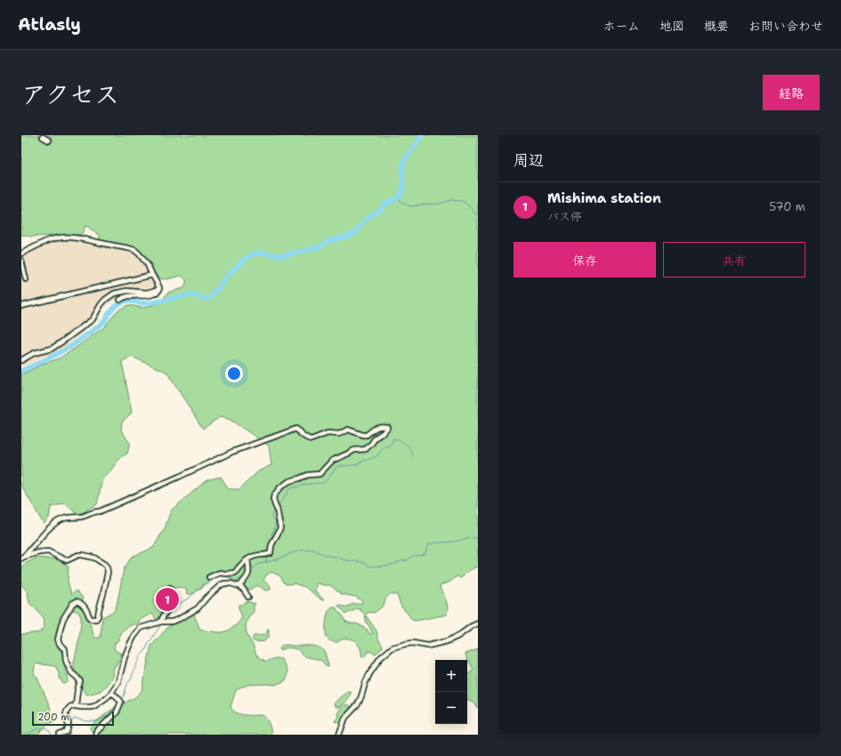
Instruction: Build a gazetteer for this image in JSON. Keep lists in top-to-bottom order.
{
  "scale_bar": "200 m",
  "page": {
    "header": "Atlasly",
    "nav": [
      "ホーム",
      "地図",
      "概要",
      "お問い合わせ"
    ],
    "title": "アクセス",
    "buttons": [
      "経路",
      ["保存", "共有"]
    ],
    "heading": "周辺",
    "list": [
      {
        "mark": "1",
        "name": "Mishima station",
        "note": "バス停",
        "value": "570 m"
      }
    ],
    "pins": "1",
    "map_buttons": ["+", "−"],
    "scale": "200 m"
  }
}
